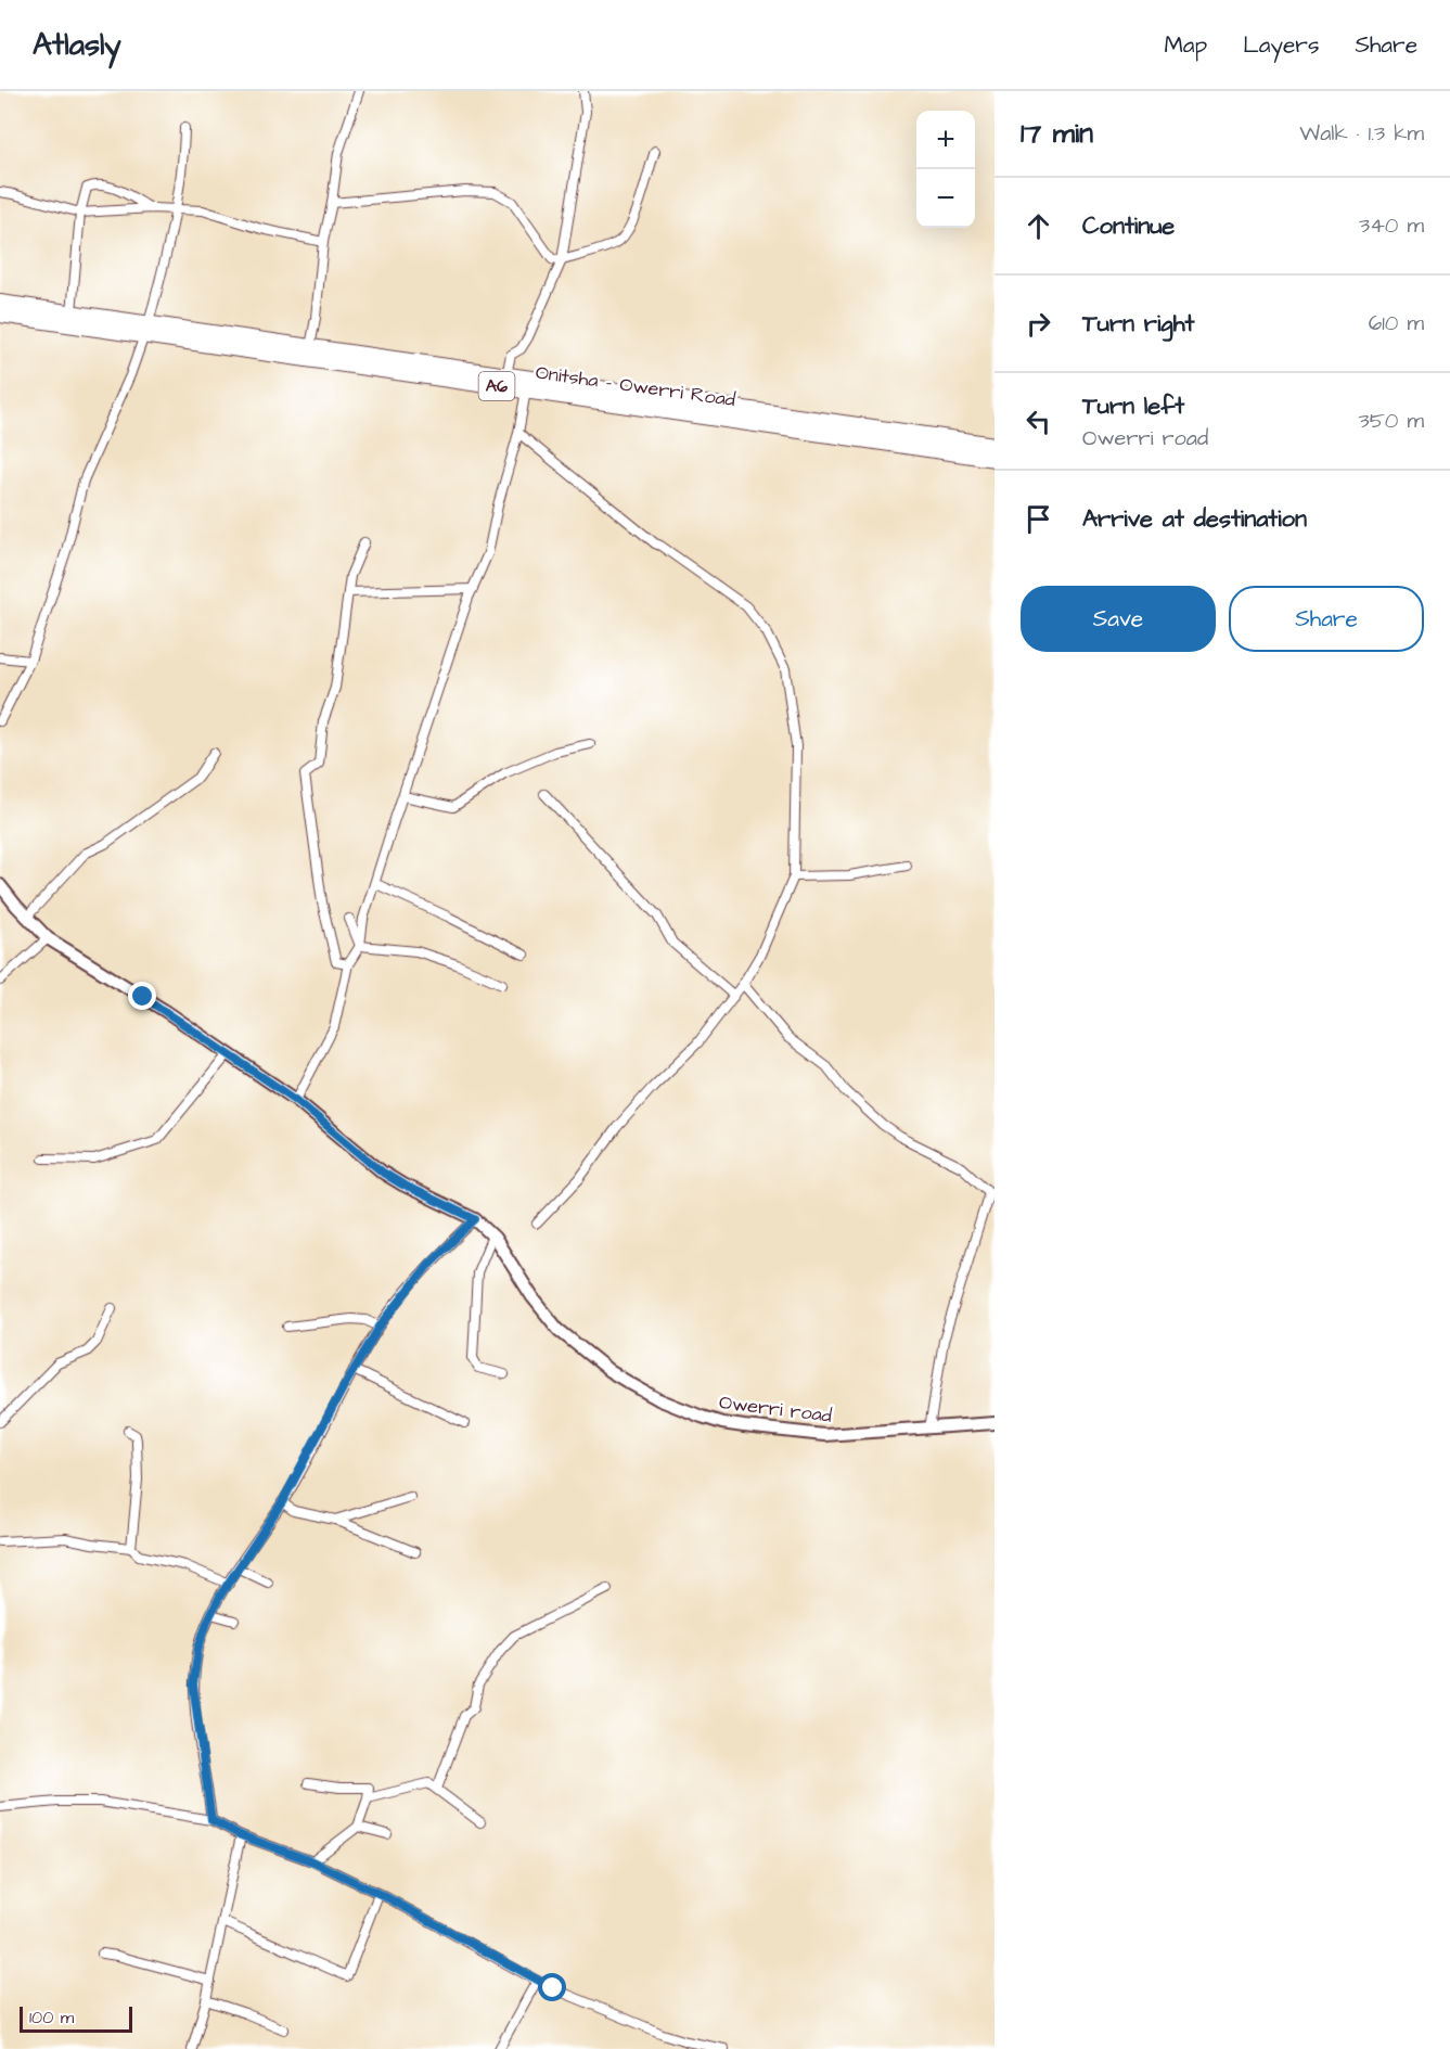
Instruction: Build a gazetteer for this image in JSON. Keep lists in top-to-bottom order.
{
  "streets": {
    "highway": ["A6", "Onitsha - Owerri Road"],
    "main road": ["Owerri road"]
  },
  "scale_bar": "100 m",
  "page": {
    "header": "Atlasly",
    "nav": ["Map", "Layers", "Share"],
    "heading": ["17 min", "Walk · 1.3 km"],
    "map_buttons": ["+", "−"],
    "list": [
      ["Continue", "340 m"],
      ["Turn right", "610 m"],
      ["Turn left", "Owerri road", "350 m"],
      "Arrive at destination"
    ],
    "buttons": ["Save", "Share"],
    "scale": "100 m"
  }
}
